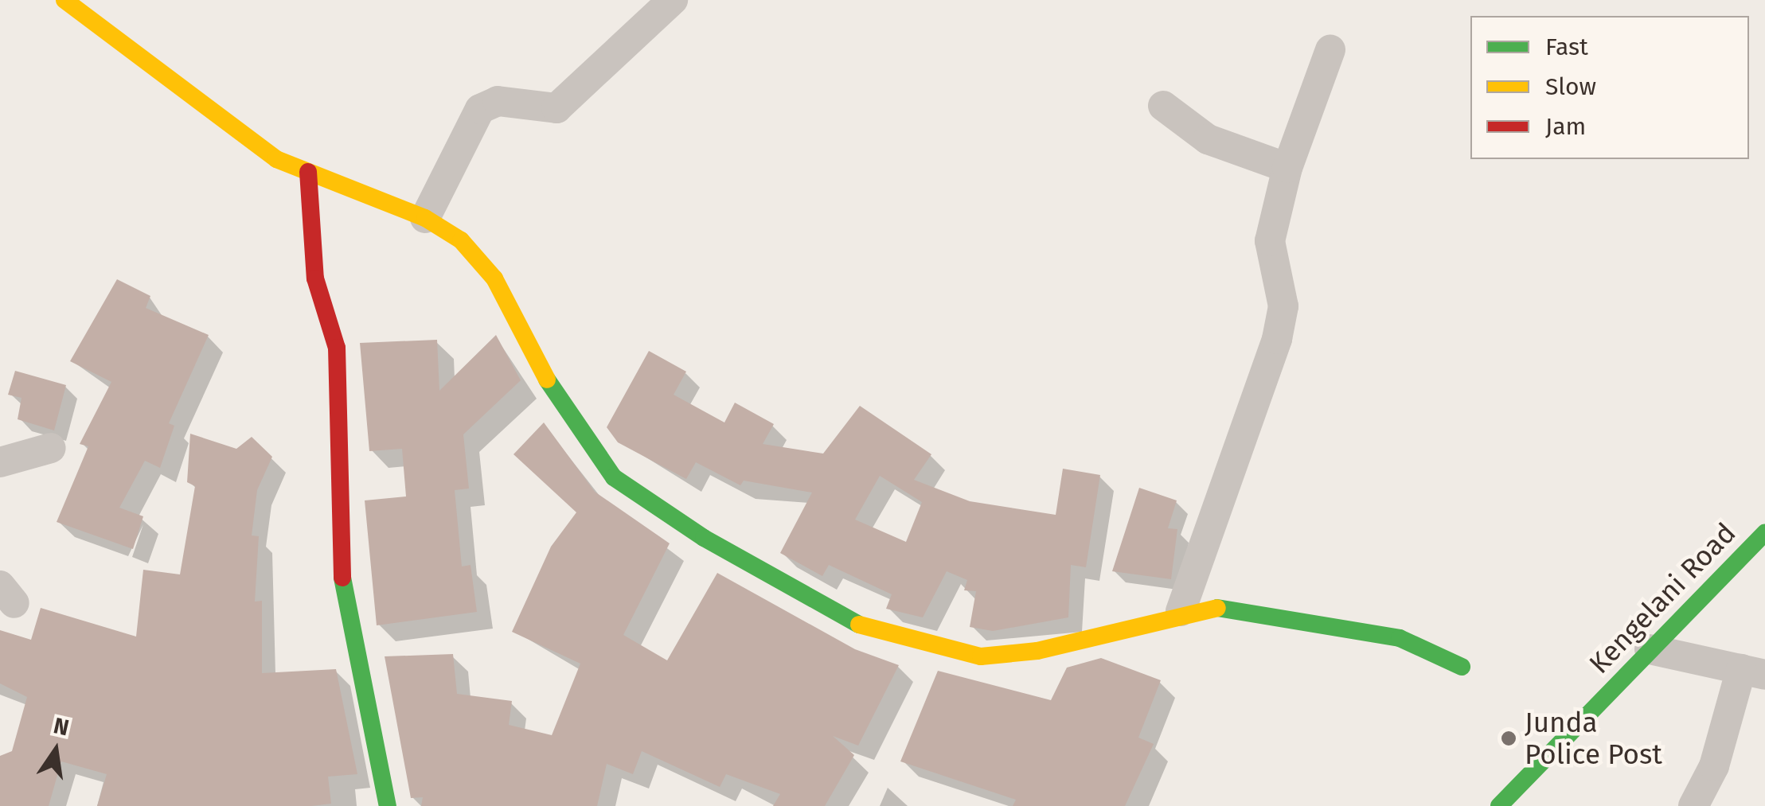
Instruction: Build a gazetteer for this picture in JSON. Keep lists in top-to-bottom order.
{
  "streets": {
    "street": ["Kengelani Road"]
  },
  "places": ["Junda Police Post"],
  "legend": ["Fast", "Slow", "Jam"],
  "north": "top"
}
